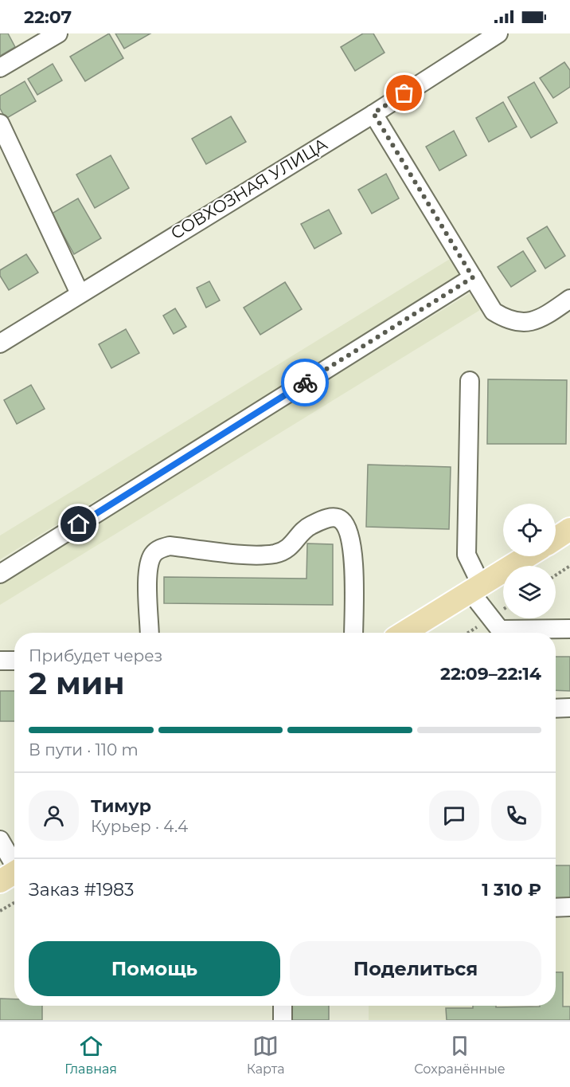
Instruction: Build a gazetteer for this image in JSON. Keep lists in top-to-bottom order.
{
  "streets": {
    "street": ["СОВХОЗНАЯ УЛИЦА"]
  },
  "page": {
    "status": "22:07",
    "heading": ["2 мин", "Прибудет через", "22:09–22:14"],
    "panel": [
      "Тимур",
      "Курьер · 4.4",
      "Заказ #1983",
      "1 310 ₽"
    ],
    "bar": "В пути · 110 m",
    "buttons": ["Помощь", "Поделиться"],
    "tabs": ["Главная", "Карта", "Сохранённые"]
  }
}
